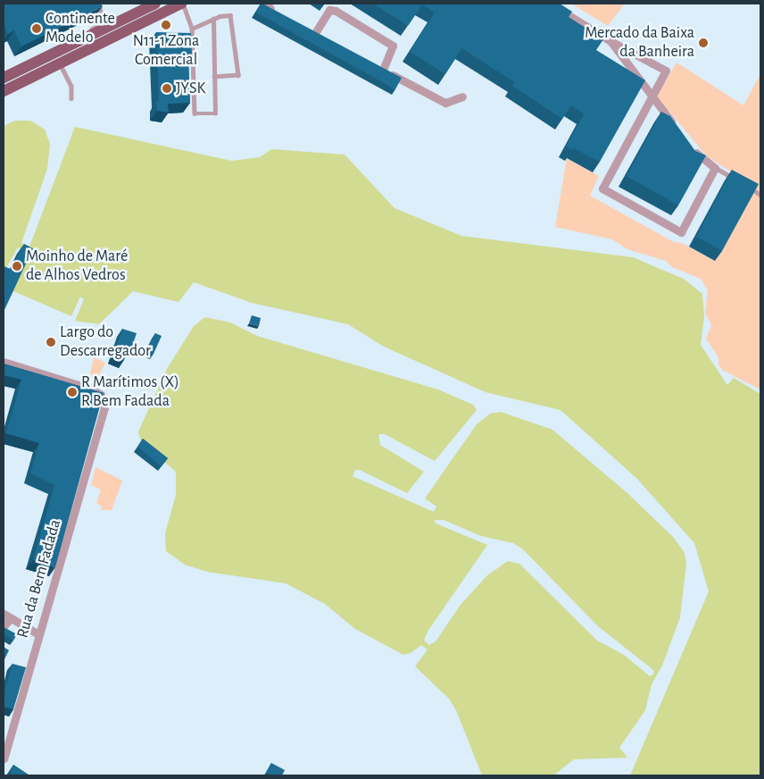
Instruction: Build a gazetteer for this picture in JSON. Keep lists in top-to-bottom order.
{
  "streets": {
    "street": ["Rua da Bem Fadada"]
  },
  "places": [
    "N11-1 Zona Comercial",
    "Continente Modelo",
    "Mercado da Baixa da Banheira",
    "JYSK",
    "Moinho de Maré de Alhos Vedros",
    "Largo do Descarregador",
    "R Marítimos (X) R Bem Fadada"
  ]
}
